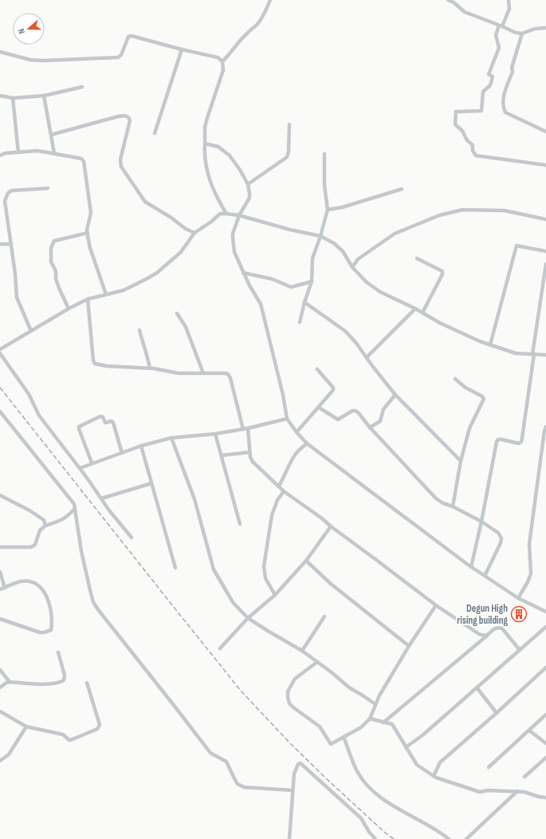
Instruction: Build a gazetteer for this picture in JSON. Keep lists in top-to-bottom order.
{
  "places": {
    "building": ["Degun High rising building"]
  },
  "north": "left"
}
